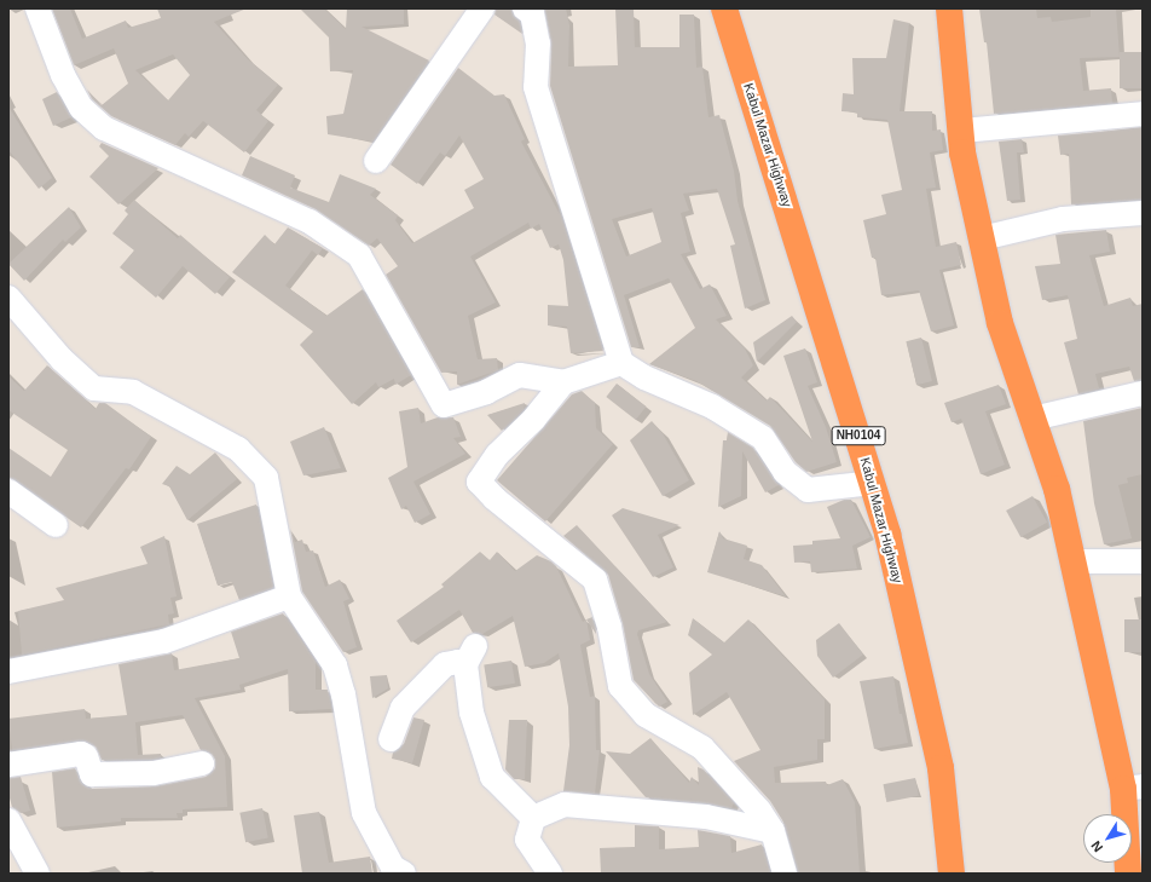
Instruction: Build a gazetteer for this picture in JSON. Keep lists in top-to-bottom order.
{
  "streets": {
    "highway": ["Kabul Mazar Highway", "NH0104"]
  },
  "north": "bottom left"
}
